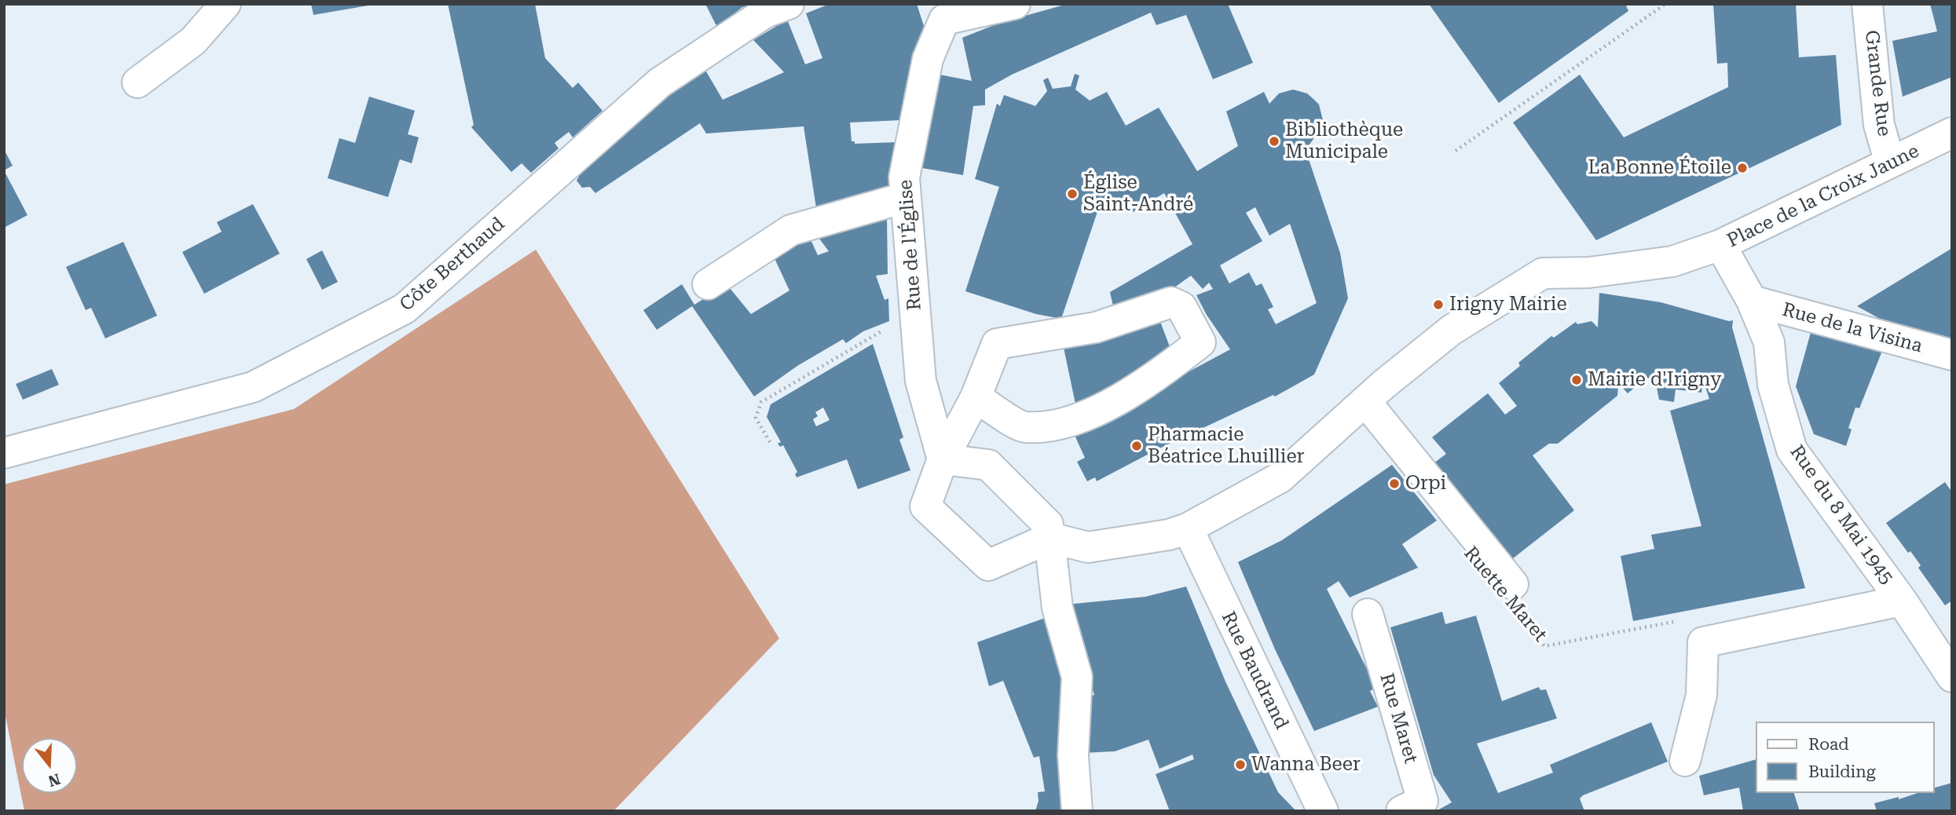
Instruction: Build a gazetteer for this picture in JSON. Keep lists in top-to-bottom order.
{
  "streets": {
    "street": [
      "Grande Rue",
      "Place de la Croix Jaune",
      "Rue de l'Église",
      "Côte Berthaud",
      "Rue de la Visina",
      "Rue du 8 Mai 1945",
      "Ruette Maret",
      "Rue Baudrand",
      "Rue Maret"
    ]
  },
  "crossings": [
    ["Grande Rue", "Place de la Croix Jaune"],
    ["Place de la Croix Jaune", "Rue de la Visina"],
    ["Place de la Croix Jaune", "Rue du 8 Mai 1945"],
    ["Rue de la Visina", "Rue du 8 Mai 1945"],
    ["Rue du 8 Mai 1945", "Ruette Maret"]
  ],
  "places": [
    "Bibliothèque Municipale",
    "La Bonne Étoile",
    "Église Saint-André",
    "Irigny Mairie",
    "Mairie d'Irigny",
    "Pharmacie Béatrice Lhuillier",
    "Orpi",
    "Wanna Beer"
  ],
  "legend": ["Road", "Building"],
  "north": "bottom"
}
